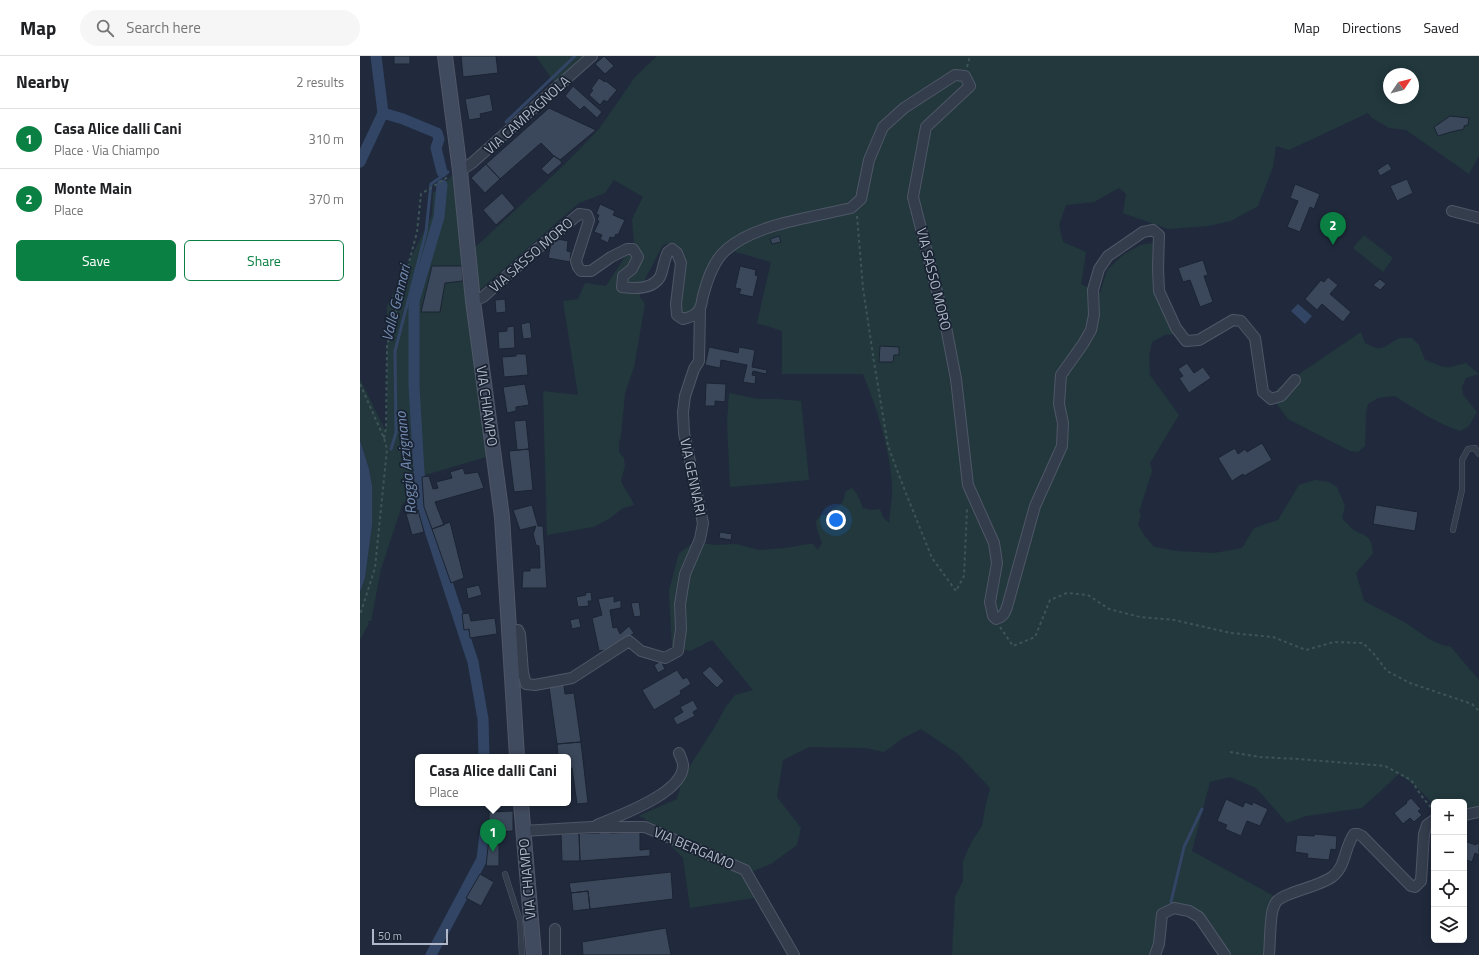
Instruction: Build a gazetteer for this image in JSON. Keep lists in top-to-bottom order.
{
  "streets": {
    "main road": ["VIA CHIAMPO"],
    "street": [
      "VIA CAMPAGNOLA",
      "VIA SASSO MORO",
      "VIA GENNARI",
      "VIA BERGAMO"
    ]
  },
  "crossings": [
    ["VIA CAMPAGNOLA", "VIA CHIAMPO"],
    ["VIA SASSO MORO", "VIA CHIAMPO"],
    ["VIA SASSO MORO", "VIA GENNARI"],
    ["VIA CHIAMPO", "VIA GENNARI"],
    ["VIA CHIAMPO", "VIA BERGAMO"]
  ],
  "water": ["Valle Gennari", "Roggia Arzignano"],
  "scale_bar": "50 m",
  "north": "top right",
  "page": {
    "header": "Map",
    "search": "Search here",
    "nav": ["Map", "Directions", "Saved"],
    "heading": ["Nearby", "2 results"],
    "list": [
      {
        "mark": "1",
        "name": "Casa Alice dalli Cani",
        "note": "Place · Via Chiampo",
        "value": "310 m"
      },
      {
        "mark": "2",
        "name": "Monte Main",
        "note": "Place",
        "value": "370 m"
      }
    ],
    "pins": ["2", "1"],
    "buttons": ["Save", "Share"],
    "popup": ["Casa Alice dalli Cani", "Place"],
    "map_buttons": ["+", "−"],
    "scale": "50 m"
  }
}
